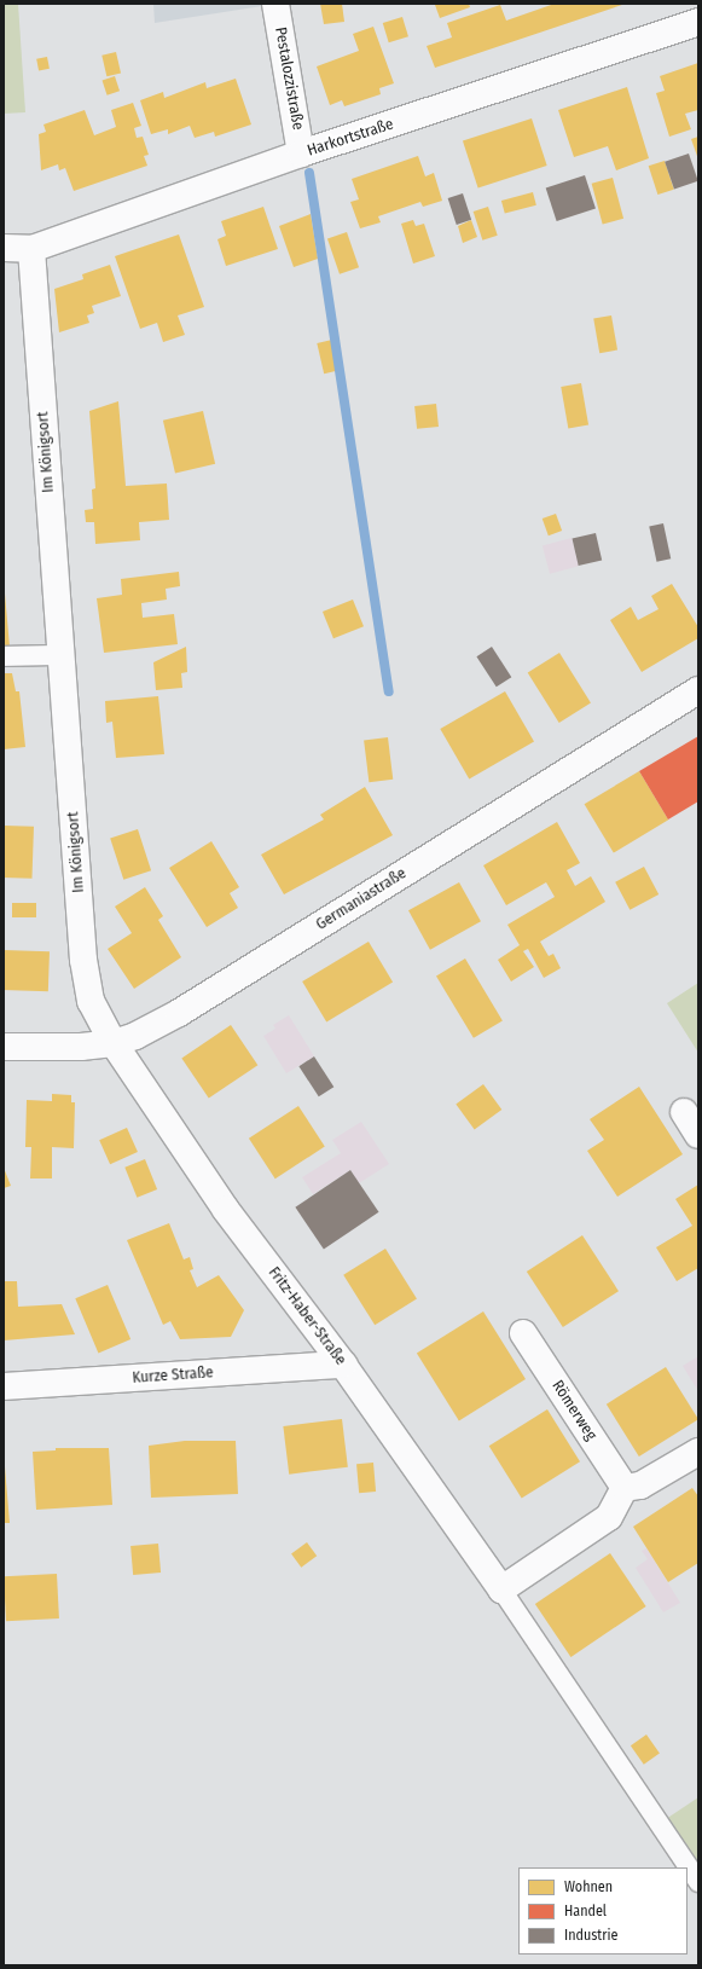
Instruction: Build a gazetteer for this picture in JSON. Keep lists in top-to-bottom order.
{
  "streets": {
    "street": [
      "Pestalozzistraße",
      "Harkortstraße",
      "Im Königsort",
      "Germaniastraße",
      "Fritz-Haber-Straße",
      "Kurze Straße",
      "Römerweg"
    ]
  },
  "crossings": [
    ["Pestalozzistraße", "Harkortstraße"],
    ["Harkortstraße", "Im Königsort"],
    ["Im Königsort", "Germaniastraße"],
    ["Im Königsort", "Fritz-Haber-Straße"],
    ["Germaniastraße", "Fritz-Haber-Straße"],
    ["Fritz-Haber-Straße", "Kurze Straße"]
  ],
  "legend": ["Wohnen", "Handel", "Industrie"]
}
